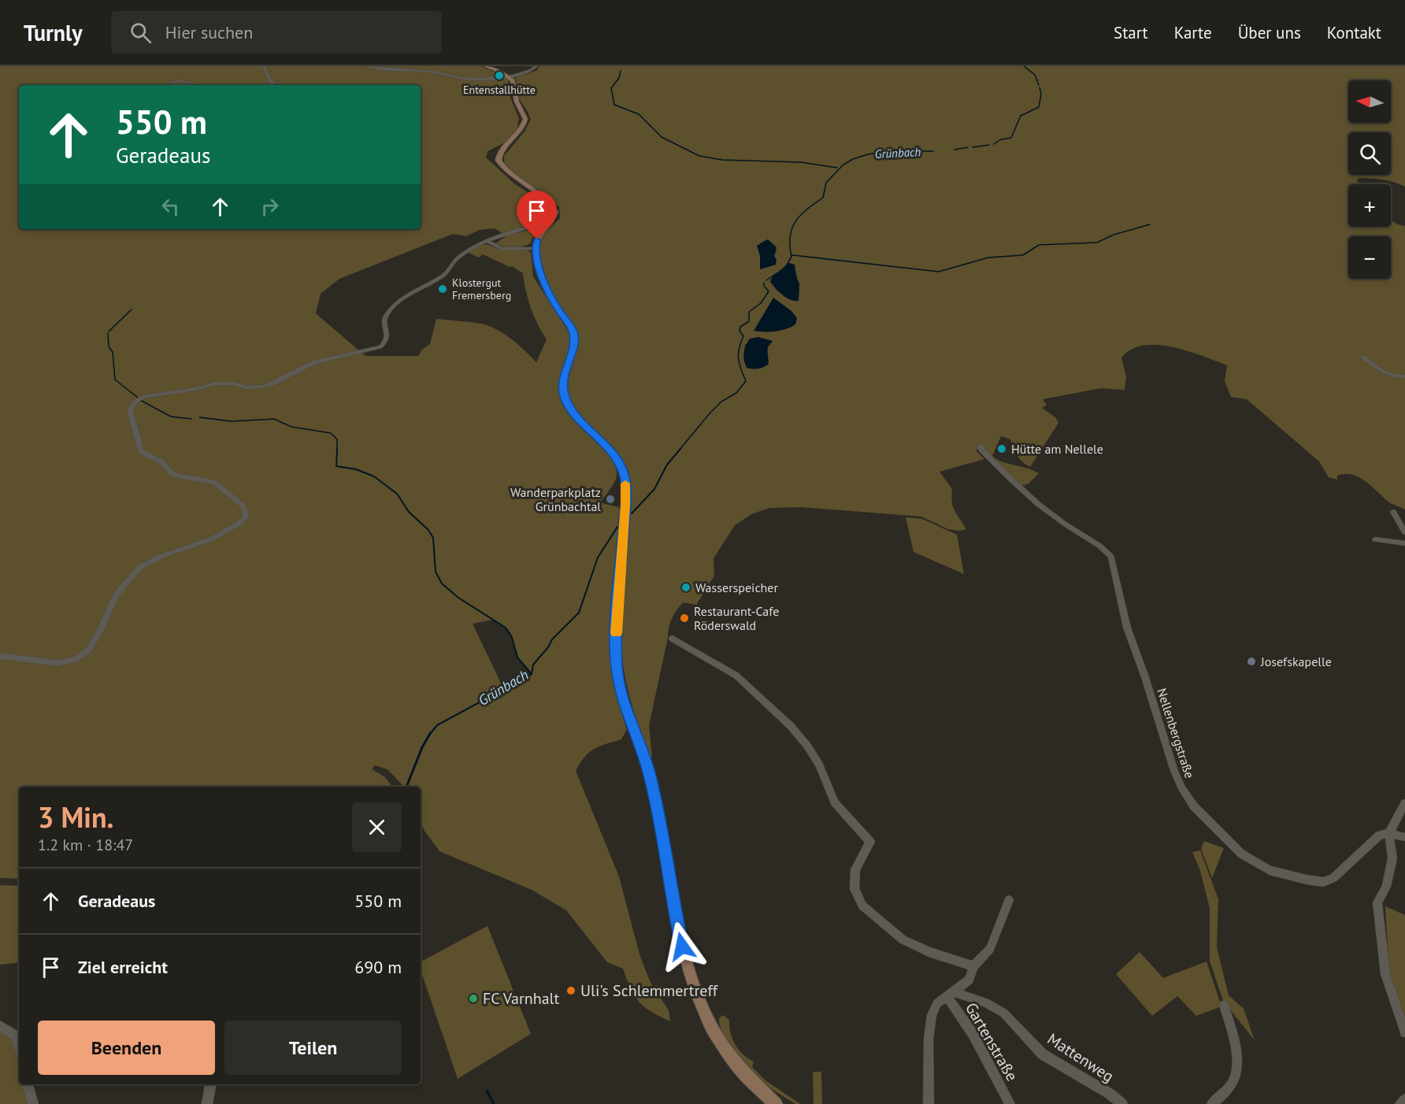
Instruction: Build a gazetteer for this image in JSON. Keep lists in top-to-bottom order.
{
  "streets": {
    "street": ["Nellenbergstraße", "Gartenstraße", "Mattenweg"]
  },
  "crossings": [
    ["Gartenstraße", "Mattenweg"]
  ],
  "water": ["Grünbach"],
  "places": [
    "Entenstallhütte",
    "Klostergut Fremersberg",
    "Hütte am Nellele",
    "Wanderparkplatz Grünbachtal",
    "Wasserspeicher",
    "Restaurant-Cafe Röderswald",
    "Josefskapelle",
    "Uli's Schlemmertreff",
    "FC Varnhalt"
  ],
  "north": "left",
  "page": {
    "header": "Turnly",
    "search": "Hier suchen",
    "nav": [
      "Start",
      "Karte",
      "Über uns",
      "Kontakt"
    ],
    "map_buttons": ["+", "−"],
    "turn": ["550 m", "Geradeaus"],
    "heading": ["3 Min.", "1.2 km · 18:47"],
    "list": [
      {
        "name": "Geradeaus",
        "value": "550 m"
      },
      {
        "name": "Ziel erreicht",
        "value": "690 m"
      }
    ],
    "buttons": ["Beenden", "Teilen"]
  }
}
